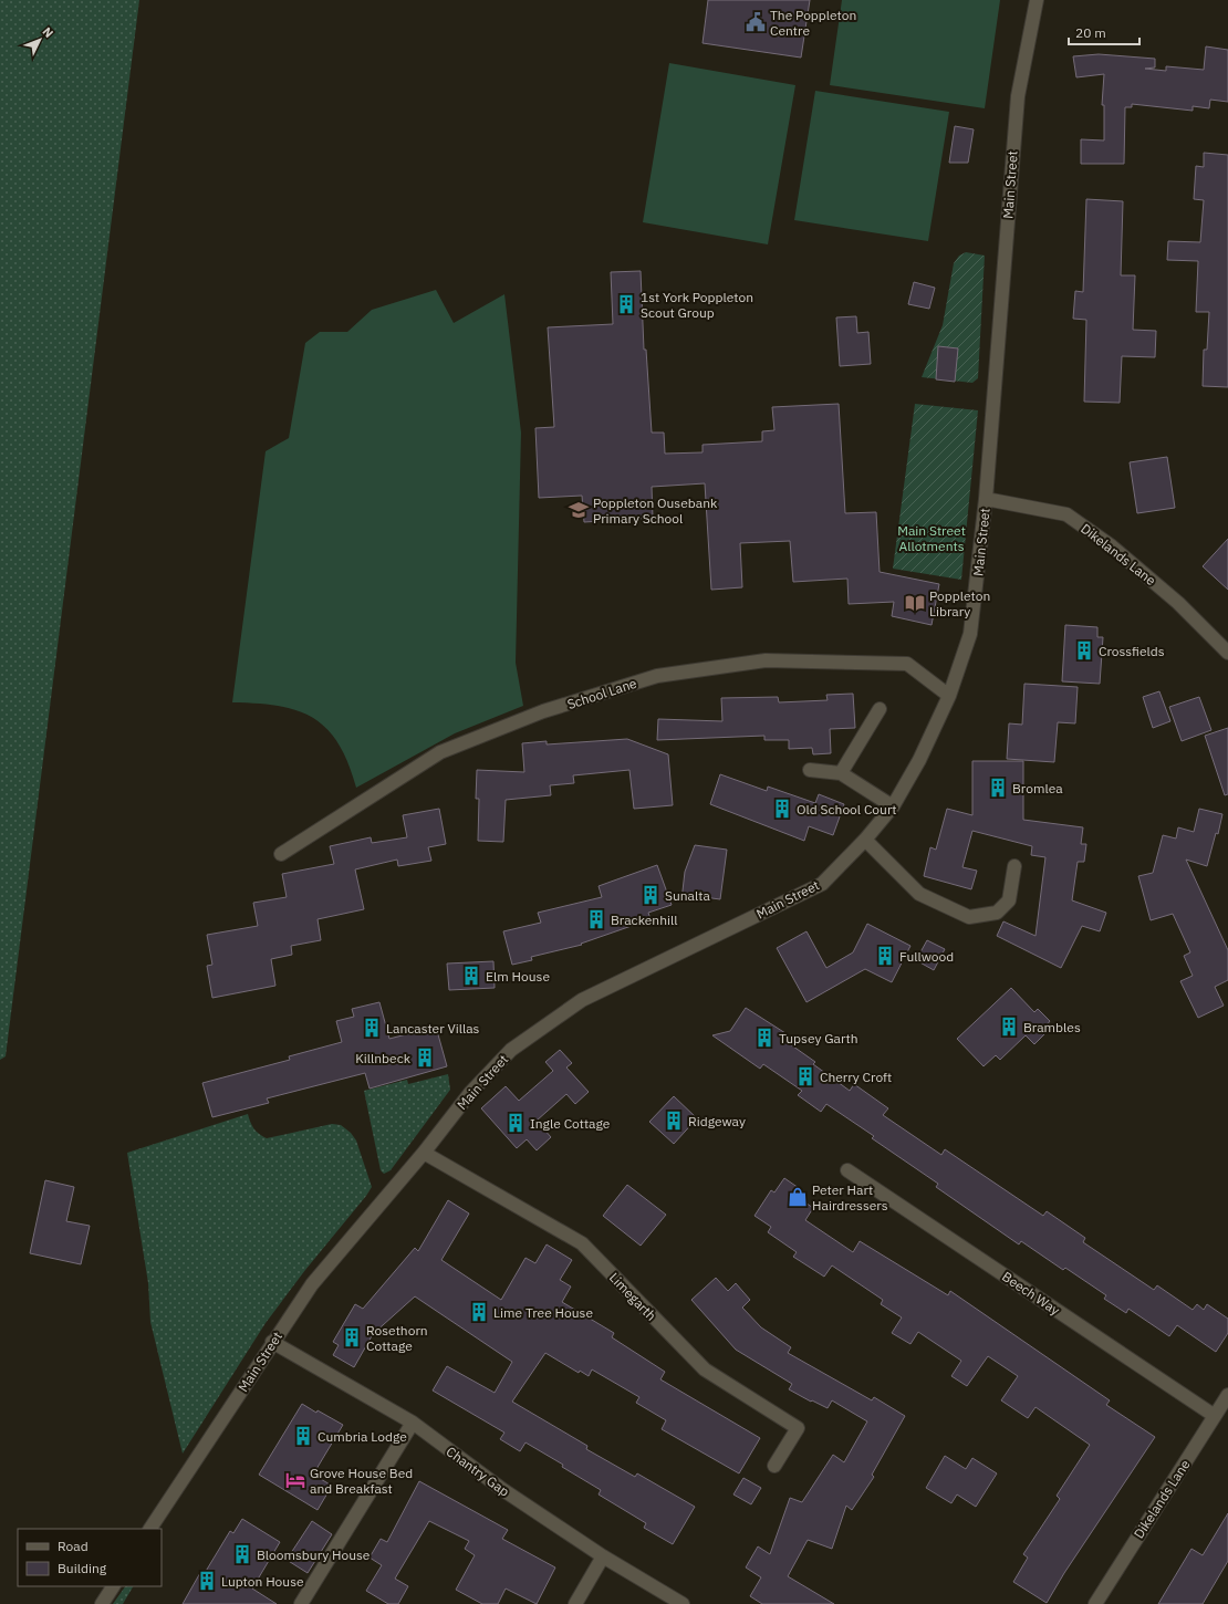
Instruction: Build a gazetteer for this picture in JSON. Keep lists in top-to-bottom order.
{
  "streets": {
    "street": [
      "Main Street",
      "Dikelands Lane",
      "School Lane",
      "Beech Way",
      "Limegarth",
      "Chantry Gap"
    ]
  },
  "crossings": [
    ["Main Street", "Dikelands Lane"],
    ["Main Street", "School Lane"],
    ["Main Street", "Limegarth"],
    ["Main Street", "Chantry Gap"],
    ["Dikelands Lane", "Beech Way"]
  ],
  "parks": ["Main Street Allotments"],
  "places": {
    "public building": ["The Poppleton Centre"],
    "building": [
      "1st York Poppleton Scout Group",
      "Crossfields",
      "Bromlea",
      "Old School Court",
      "Sunalta",
      "Brackenhill",
      "Fullwood",
      "Elm House",
      "Brambles",
      "Lancaster Villas",
      "Tupsey Garth",
      "Killnbeck",
      "Cherry Croft",
      "Ridgeway",
      "Ingle Cottage",
      "Lime Tree House",
      "Rosethorn Cottage",
      "Cumbria Lodge",
      "Bloomsbury House",
      "Lupton House"
    ],
    "school or university": ["Poppleton Ousebank Primary School"],
    "library": ["Poppleton Library"],
    "shop": ["Peter Hart Hairdressers"],
    "hotel": ["Grove House Bed and Breakfast"]
  },
  "legend": ["Road", "Building"],
  "scale_bar": "20 m",
  "north": "top right"
}
